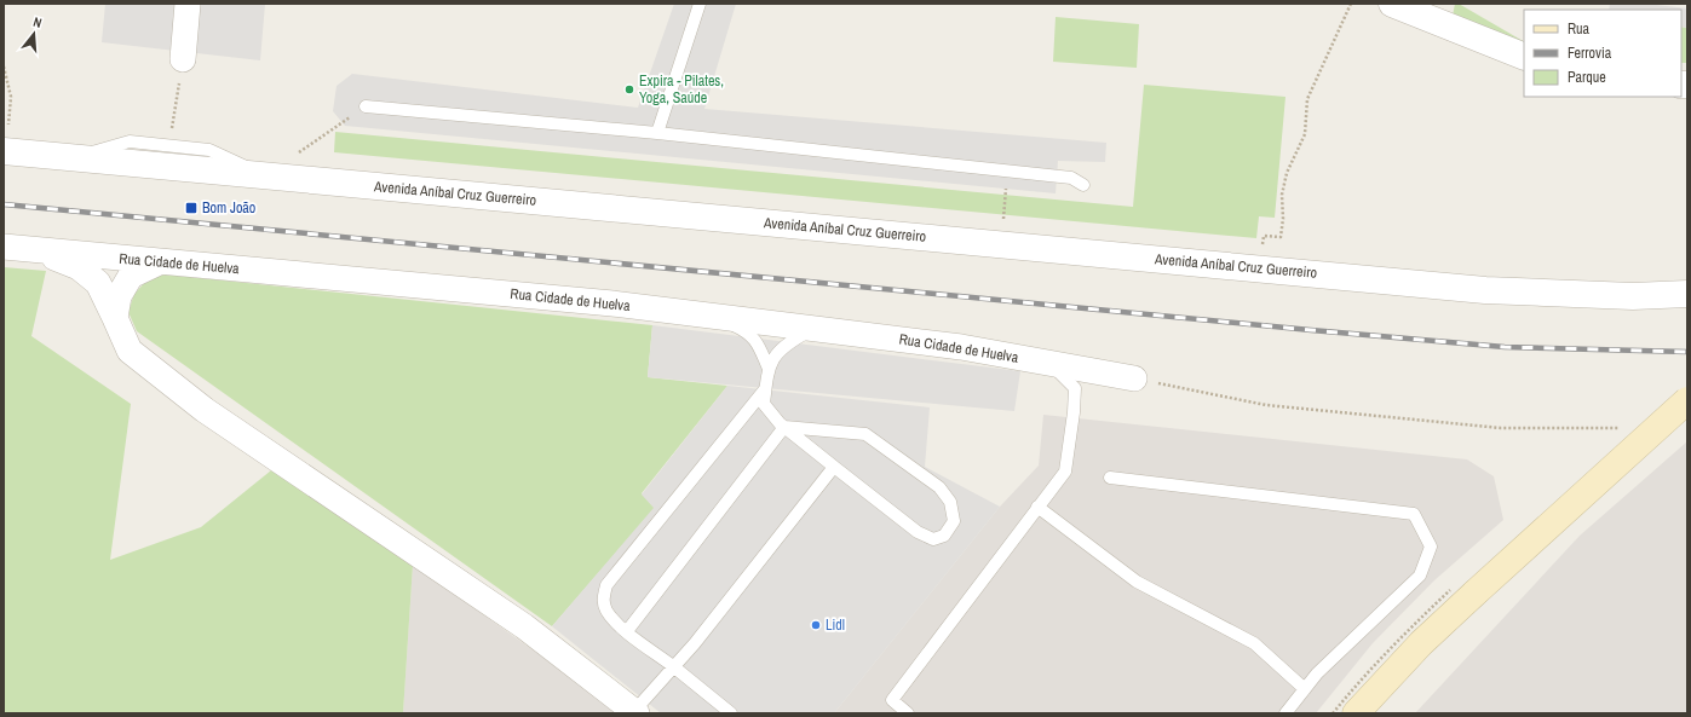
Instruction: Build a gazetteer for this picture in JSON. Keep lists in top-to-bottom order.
{
  "streets": {
    "street": ["Avenida Aníbal Cruz Guerreiro", "Rua Cidade de Huelva"]
  },
  "places": {
    "other": ["Expira - Pilates, Yoga, Saúde", "Lidl"],
    "transit": ["Bom João"]
  },
  "legend": ["Rua", "Ferrovia", "Parque"],
  "north": "top"
}
